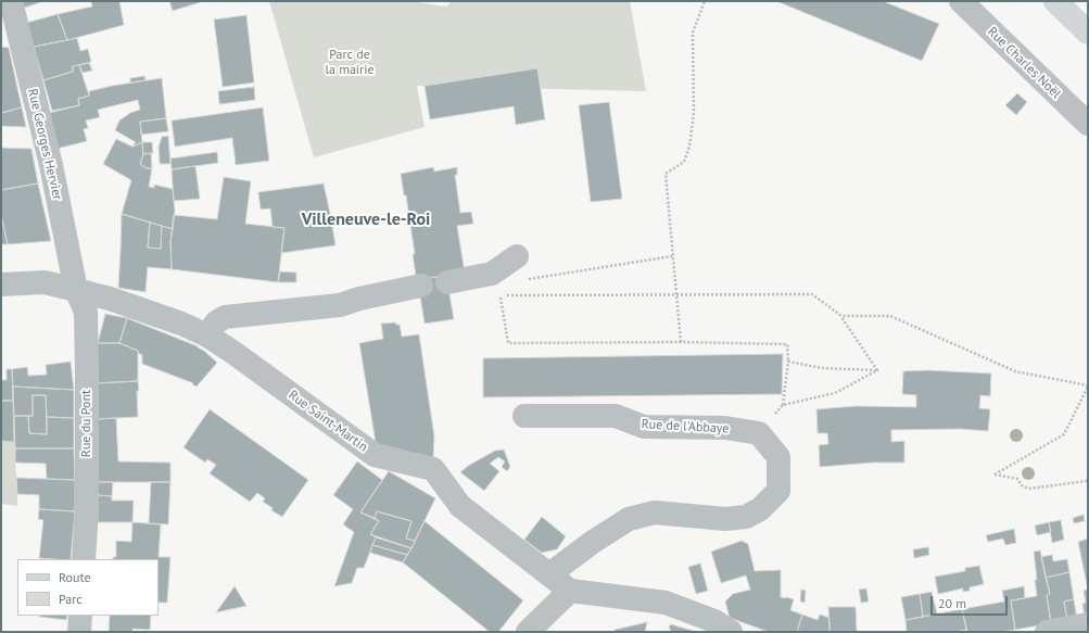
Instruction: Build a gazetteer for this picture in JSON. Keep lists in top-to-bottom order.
{
  "streets": {
    "street": [
      "Rue Charles Noël",
      "Rue Georges Hervier",
      "Rue Saint-Martin",
      "Rue du Pont",
      "Rue de l'Abbaye"
    ]
  },
  "crossings": [
    ["Rue Georges Hervier", "Rue Saint-Martin"],
    ["Rue Georges Hervier", "Rue du Pont"],
    ["Rue Saint-Martin", "Rue du Pont"]
  ],
  "districts": ["Villeneuve-le-Roi"],
  "parks": ["Parc de la mairie"],
  "legend": ["Route", "Parc"],
  "scale_bar": "20 m"
}
